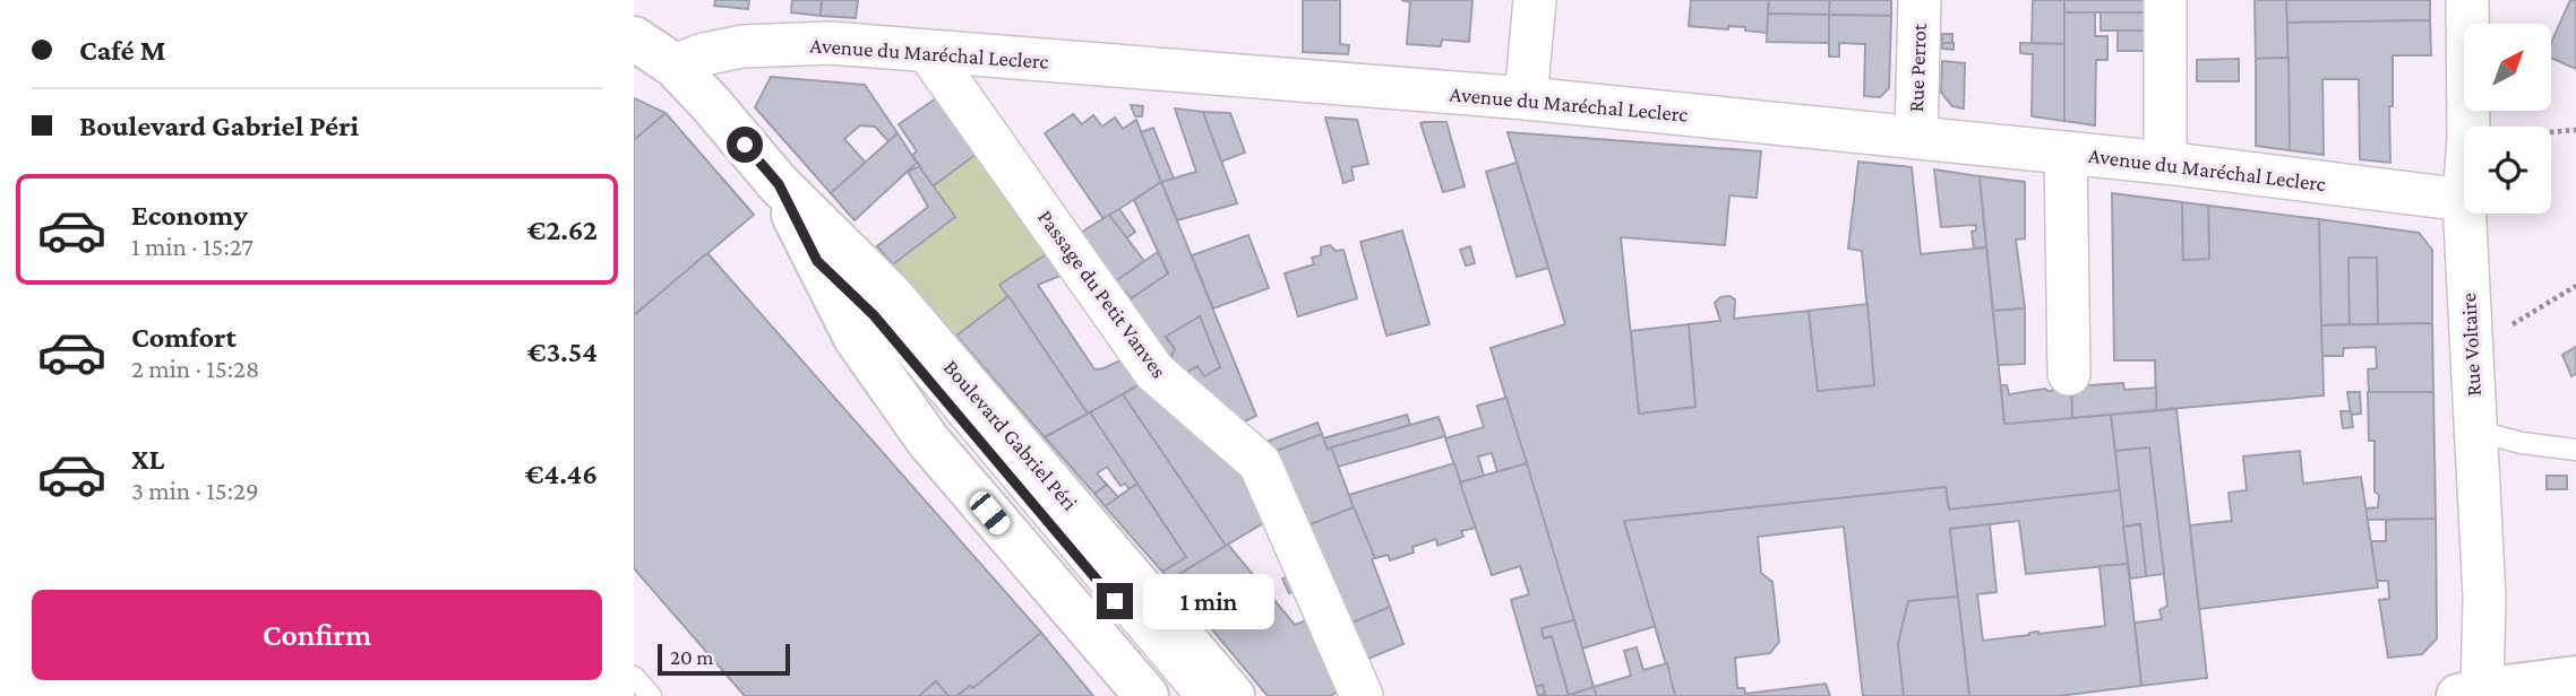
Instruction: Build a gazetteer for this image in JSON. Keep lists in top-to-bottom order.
{
  "streets": {
    "main road": ["Boulevard Gabriel Péri"],
    "street": [
      "Avenue du Maréchal Leclerc",
      "Rue Perrot",
      "Passage du Petit Vanves",
      "Rue Voltaire"
    ]
  },
  "crossings": [
    ["Avenue du Maréchal Leclerc", "Rue Perrot"],
    ["Avenue du Maréchal Leclerc", "Passage du Petit Vanves"],
    ["Avenue du Maréchal Leclerc", "Boulevard Gabriel Péri"]
  ],
  "scale_bar": "20 m",
  "north": "top right",
  "page": {
    "banner": ["Café M", "Boulevard Gabriel Péri"],
    "list": [
      {
        "name": "Economy",
        "note": "1 min · 15:27",
        "value": "€2.62"
      },
      {
        "name": "Comfort",
        "note": "2 min · 15:28",
        "value": "€3.54"
      },
      {
        "name": "XL",
        "note": "3 min · 15:29",
        "value": "€4.46"
      }
    ],
    "buttons": "Confirm",
    "bubble": "1 min",
    "scale": "20 m"
  }
}
